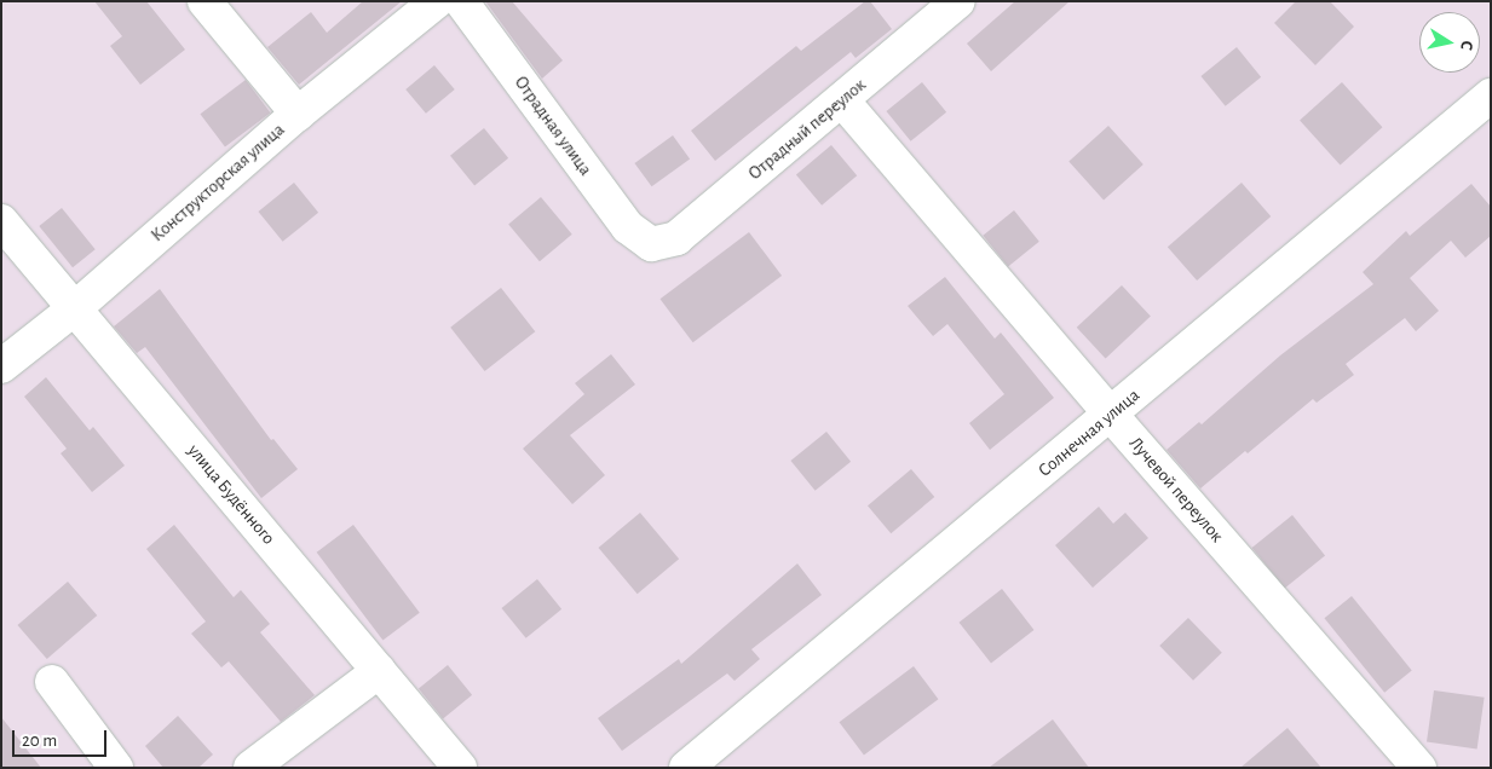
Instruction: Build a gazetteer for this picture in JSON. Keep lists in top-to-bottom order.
{
  "streets": {
    "street": [
      "Отрадная улица",
      "Отрадный переулок",
      "Конструкторская улица",
      "Солнечная улица",
      "Лучевой переулок",
      "улица Будённого"
    ]
  },
  "crossings": [
    ["Отрадная улица", "Отрадный переулок"],
    ["Отрадный переулок", "Лучевой переулок"],
    ["Конструкторская улица", "улица Будённого"],
    ["Солнечная улица", "Лучевой переулок"]
  ],
  "scale_bar": "20 m",
  "north": "right"
}
